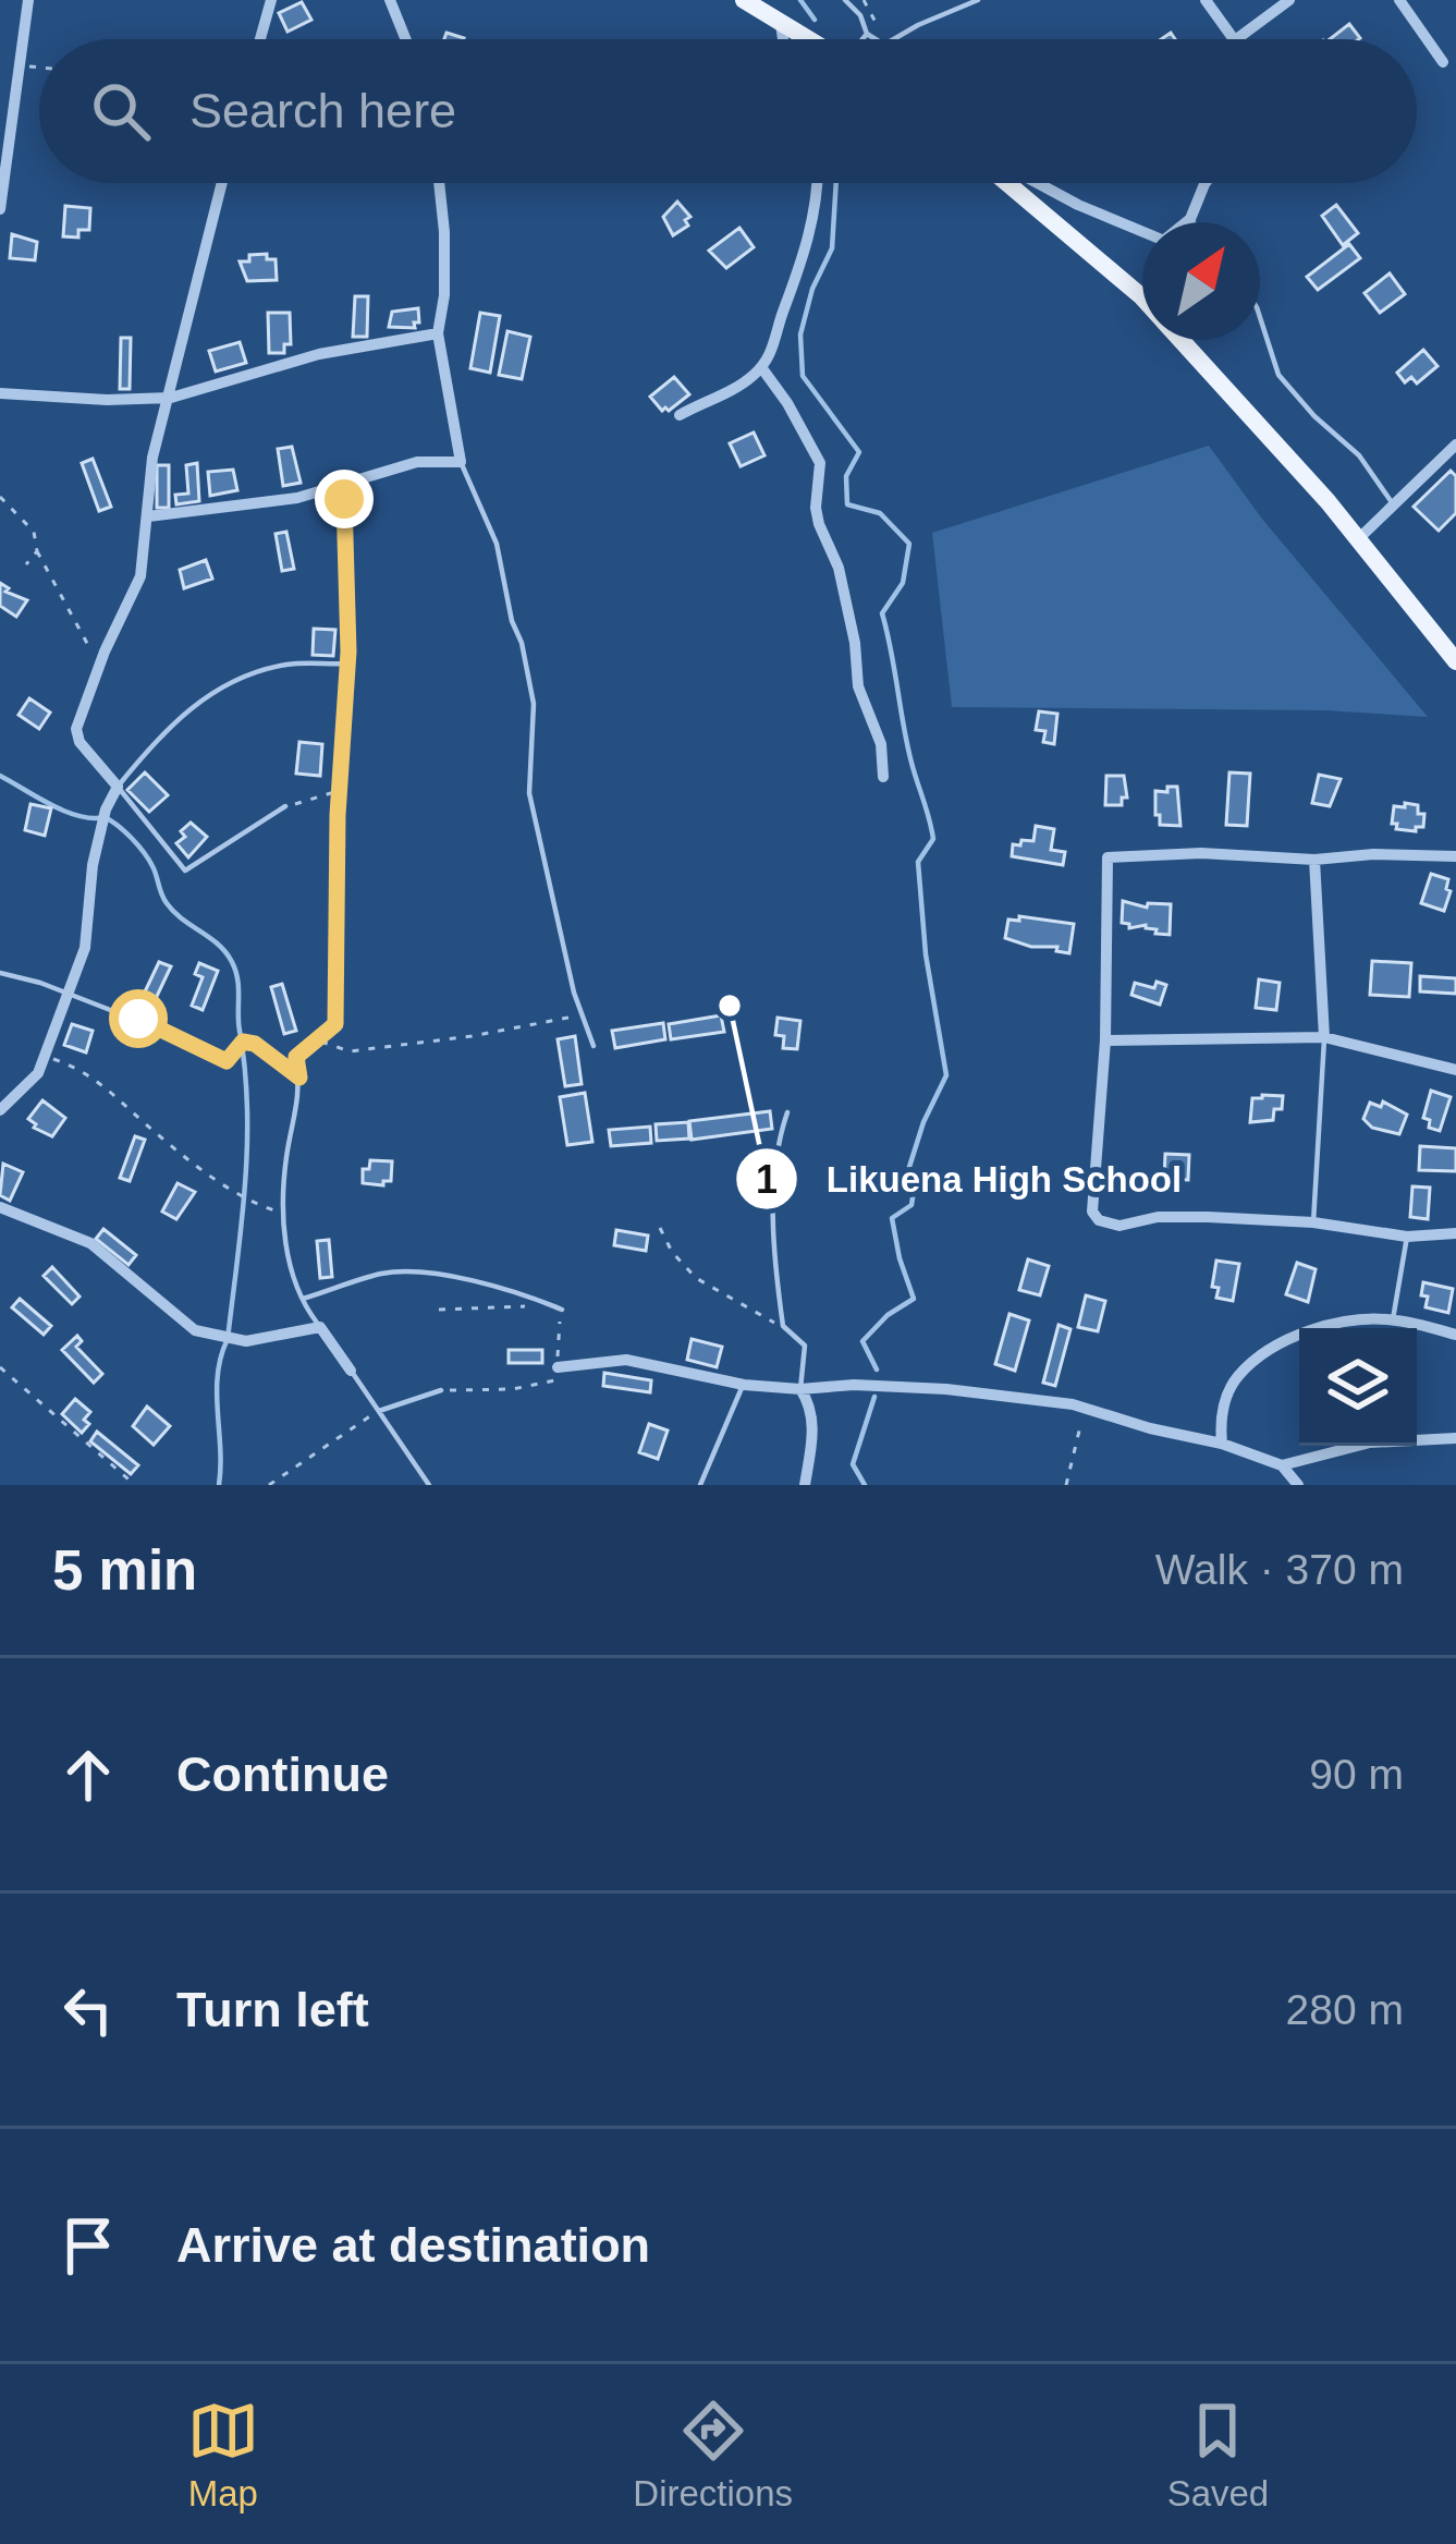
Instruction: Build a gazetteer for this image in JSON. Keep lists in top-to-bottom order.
{
  "places": ["Likuena High School"],
  "north": "top right",
  "page": {
    "search": "Search here",
    "heading": ["5 min", "Walk · 370 m"],
    "list": [
      ["Continue", "90 m"],
      ["Turn left", "280 m"],
      "Arrive at destination"
    ],
    "nav": ["Map", "Directions", "Saved"]
  }
}
